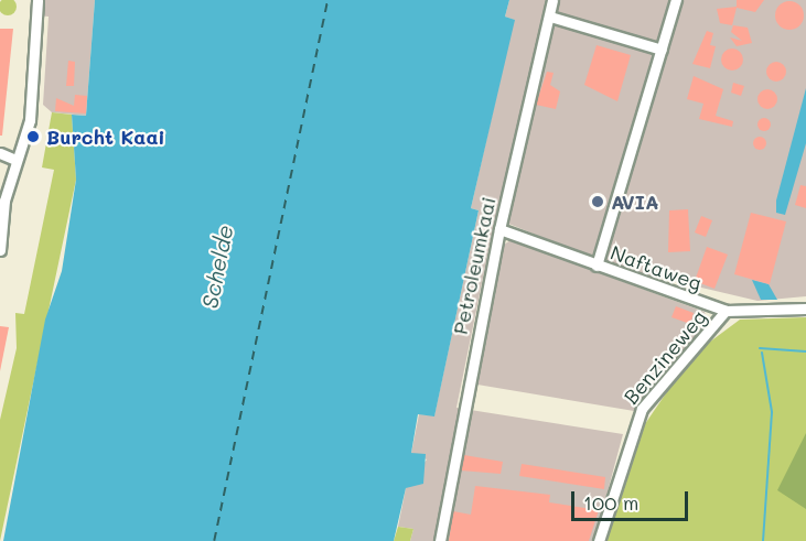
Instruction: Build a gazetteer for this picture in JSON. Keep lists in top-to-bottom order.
{
  "streets": {
    "street": ["Petroleumkaai", "Naftaweg", "Benzineweg"]
  },
  "crossings": [
    ["Petroleumkaai", "Naftaweg"],
    ["Naftaweg", "Benzineweg"]
  ],
  "water": ["Schelde"],
  "places": ["Burcht Kaai", "AVIA"],
  "scale_bar": "100 m"
}
